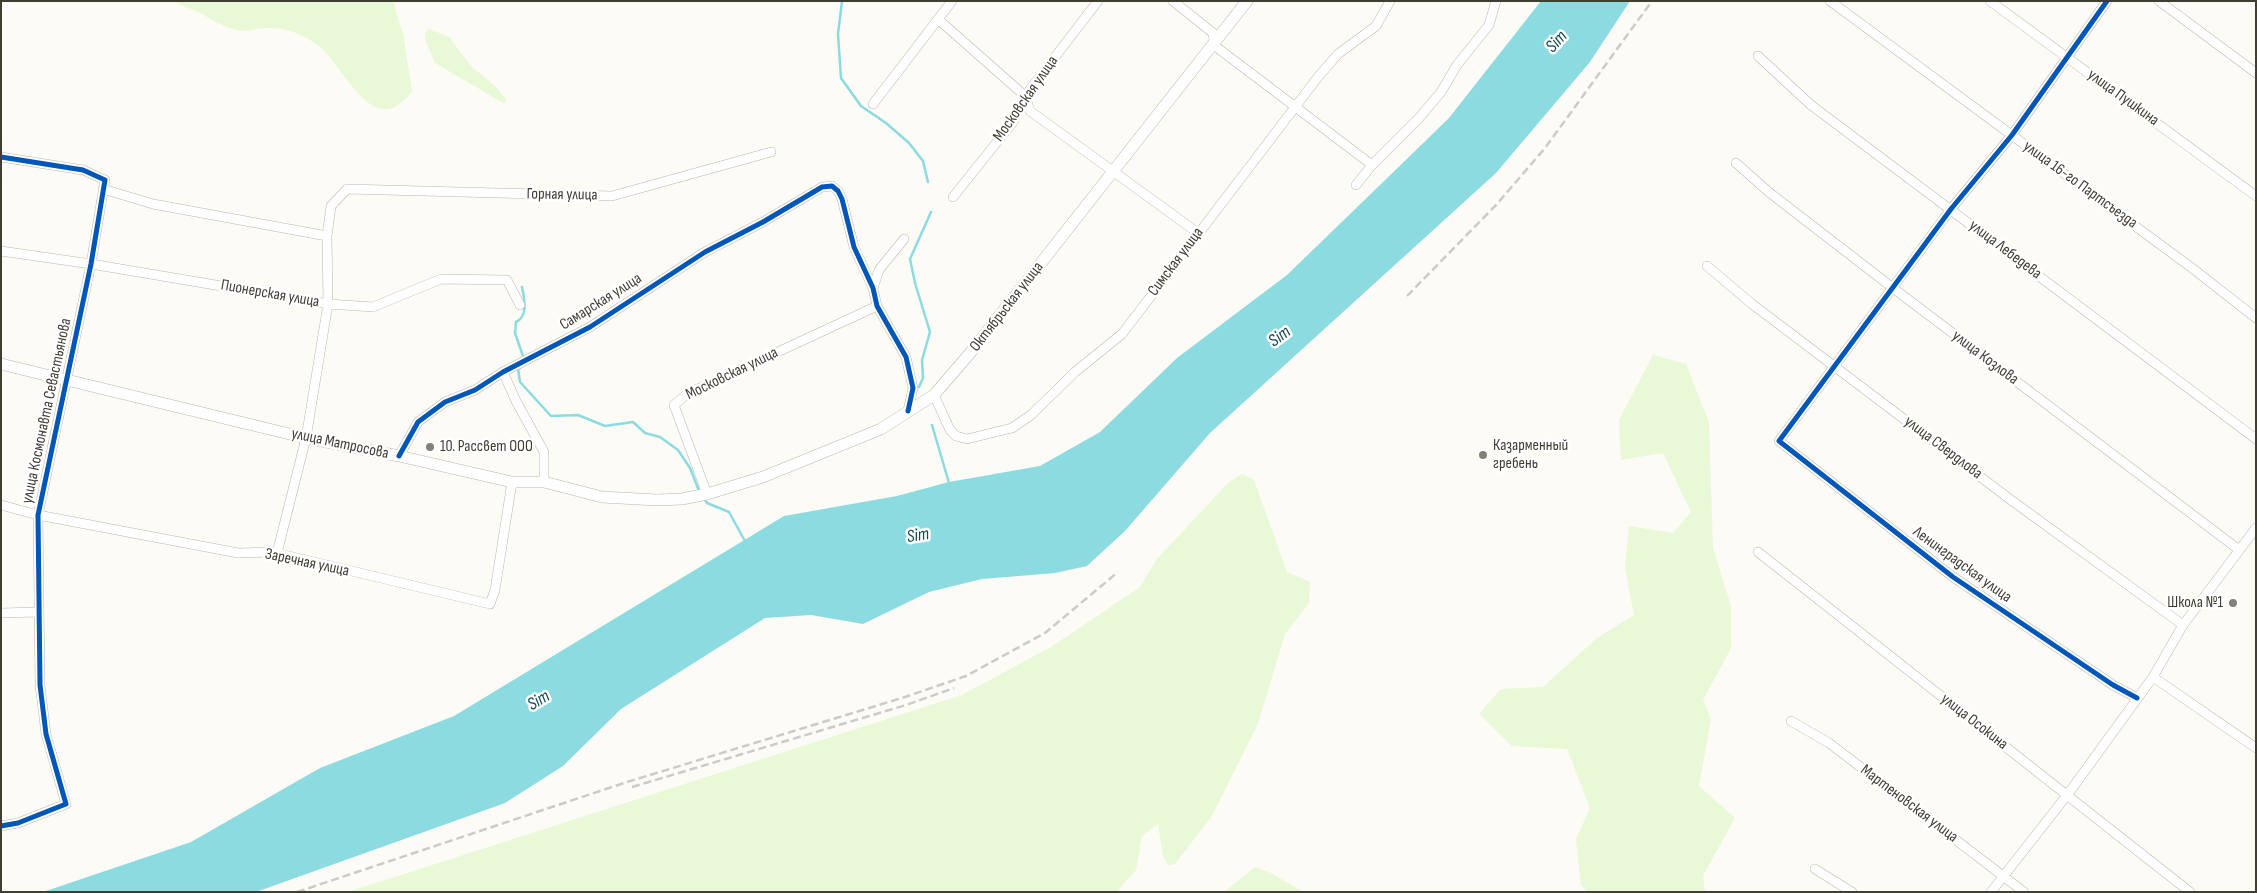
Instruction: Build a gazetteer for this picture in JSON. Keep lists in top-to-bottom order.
{
  "streets": {
    "main road": ["Октябрьская улица", "улица Матросова"],
    "street": [
      "улица Пушкина",
      "Московская улица",
      "улица 16-го Партсъезда",
      "Горная улица",
      "улица Лебедева",
      "Симская улица",
      "Пионерская улица",
      "Самарская улица",
      "улица Козлова",
      "улица Космонавта Севастьянова",
      "улица Свердлова",
      "Заречная улица",
      "Ленинградская улица",
      "улица Осокина",
      "Мартеновская улица"
    ]
  },
  "crossings": [
    ["Московская улица", "Октябрьская улица"],
    ["Симская улица", "Октябрьская улица"],
    ["Пионерская улица", "улица Космонавта Севастьянова"],
    ["Самарская улица", "улица Матросова"],
    ["Октябрьская улица", "улица Матросова"],
    ["улица Космонавта Севастьянова", "улица Матросова"],
    ["улица Космонавта Севастьянова", "Заречная улица"],
    ["улица Матросова", "Заречная улица"],
    ["улица Свердлова", "Ленинградская улица"]
  ],
  "water": ["Sim"],
  "places": ["10. Рассвет ООО", "Казарменный гребень", "Школа №1"]
}
